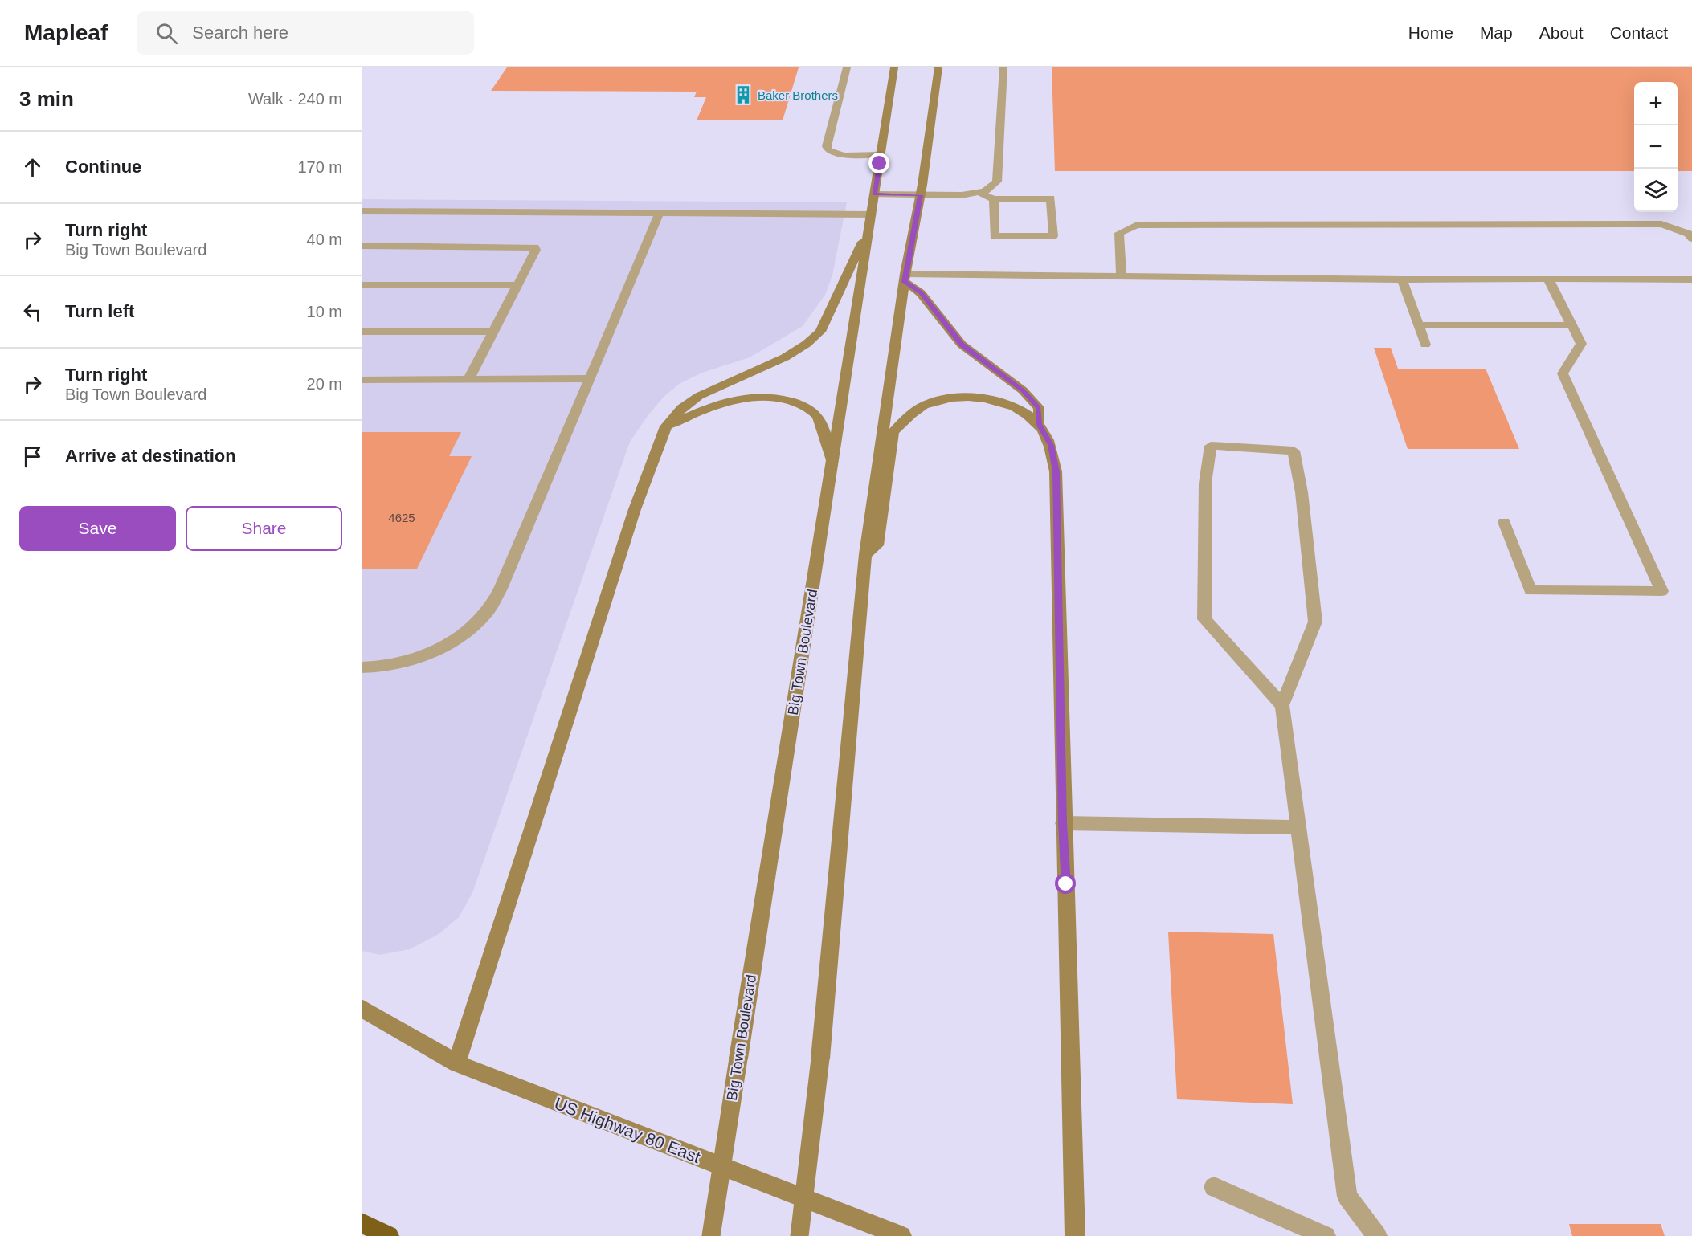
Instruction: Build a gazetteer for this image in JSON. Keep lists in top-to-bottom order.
{
  "streets": {
    "main road": ["Big Town Boulevard", "US Highway 80 East"]
  },
  "places": {
    "building": ["Baker Brothers"]
  },
  "house_numbers": ["4625"],
  "page": {
    "header": "Mapleaf",
    "search": "Search here",
    "nav": [
      "Home",
      "Map",
      "About",
      "Contact"
    ],
    "heading": ["3 min", "Walk · 240 m"],
    "map_buttons": ["+", "−"],
    "list": [
      ["Continue", "170 m"],
      ["Turn right", "Big Town Boulevard", "40 m"],
      ["Turn left", "10 m"],
      ["Turn right", "Big Town Boulevard", "20 m"],
      "Arrive at destination"
    ],
    "buttons": ["Save", "Share"]
  }
}
